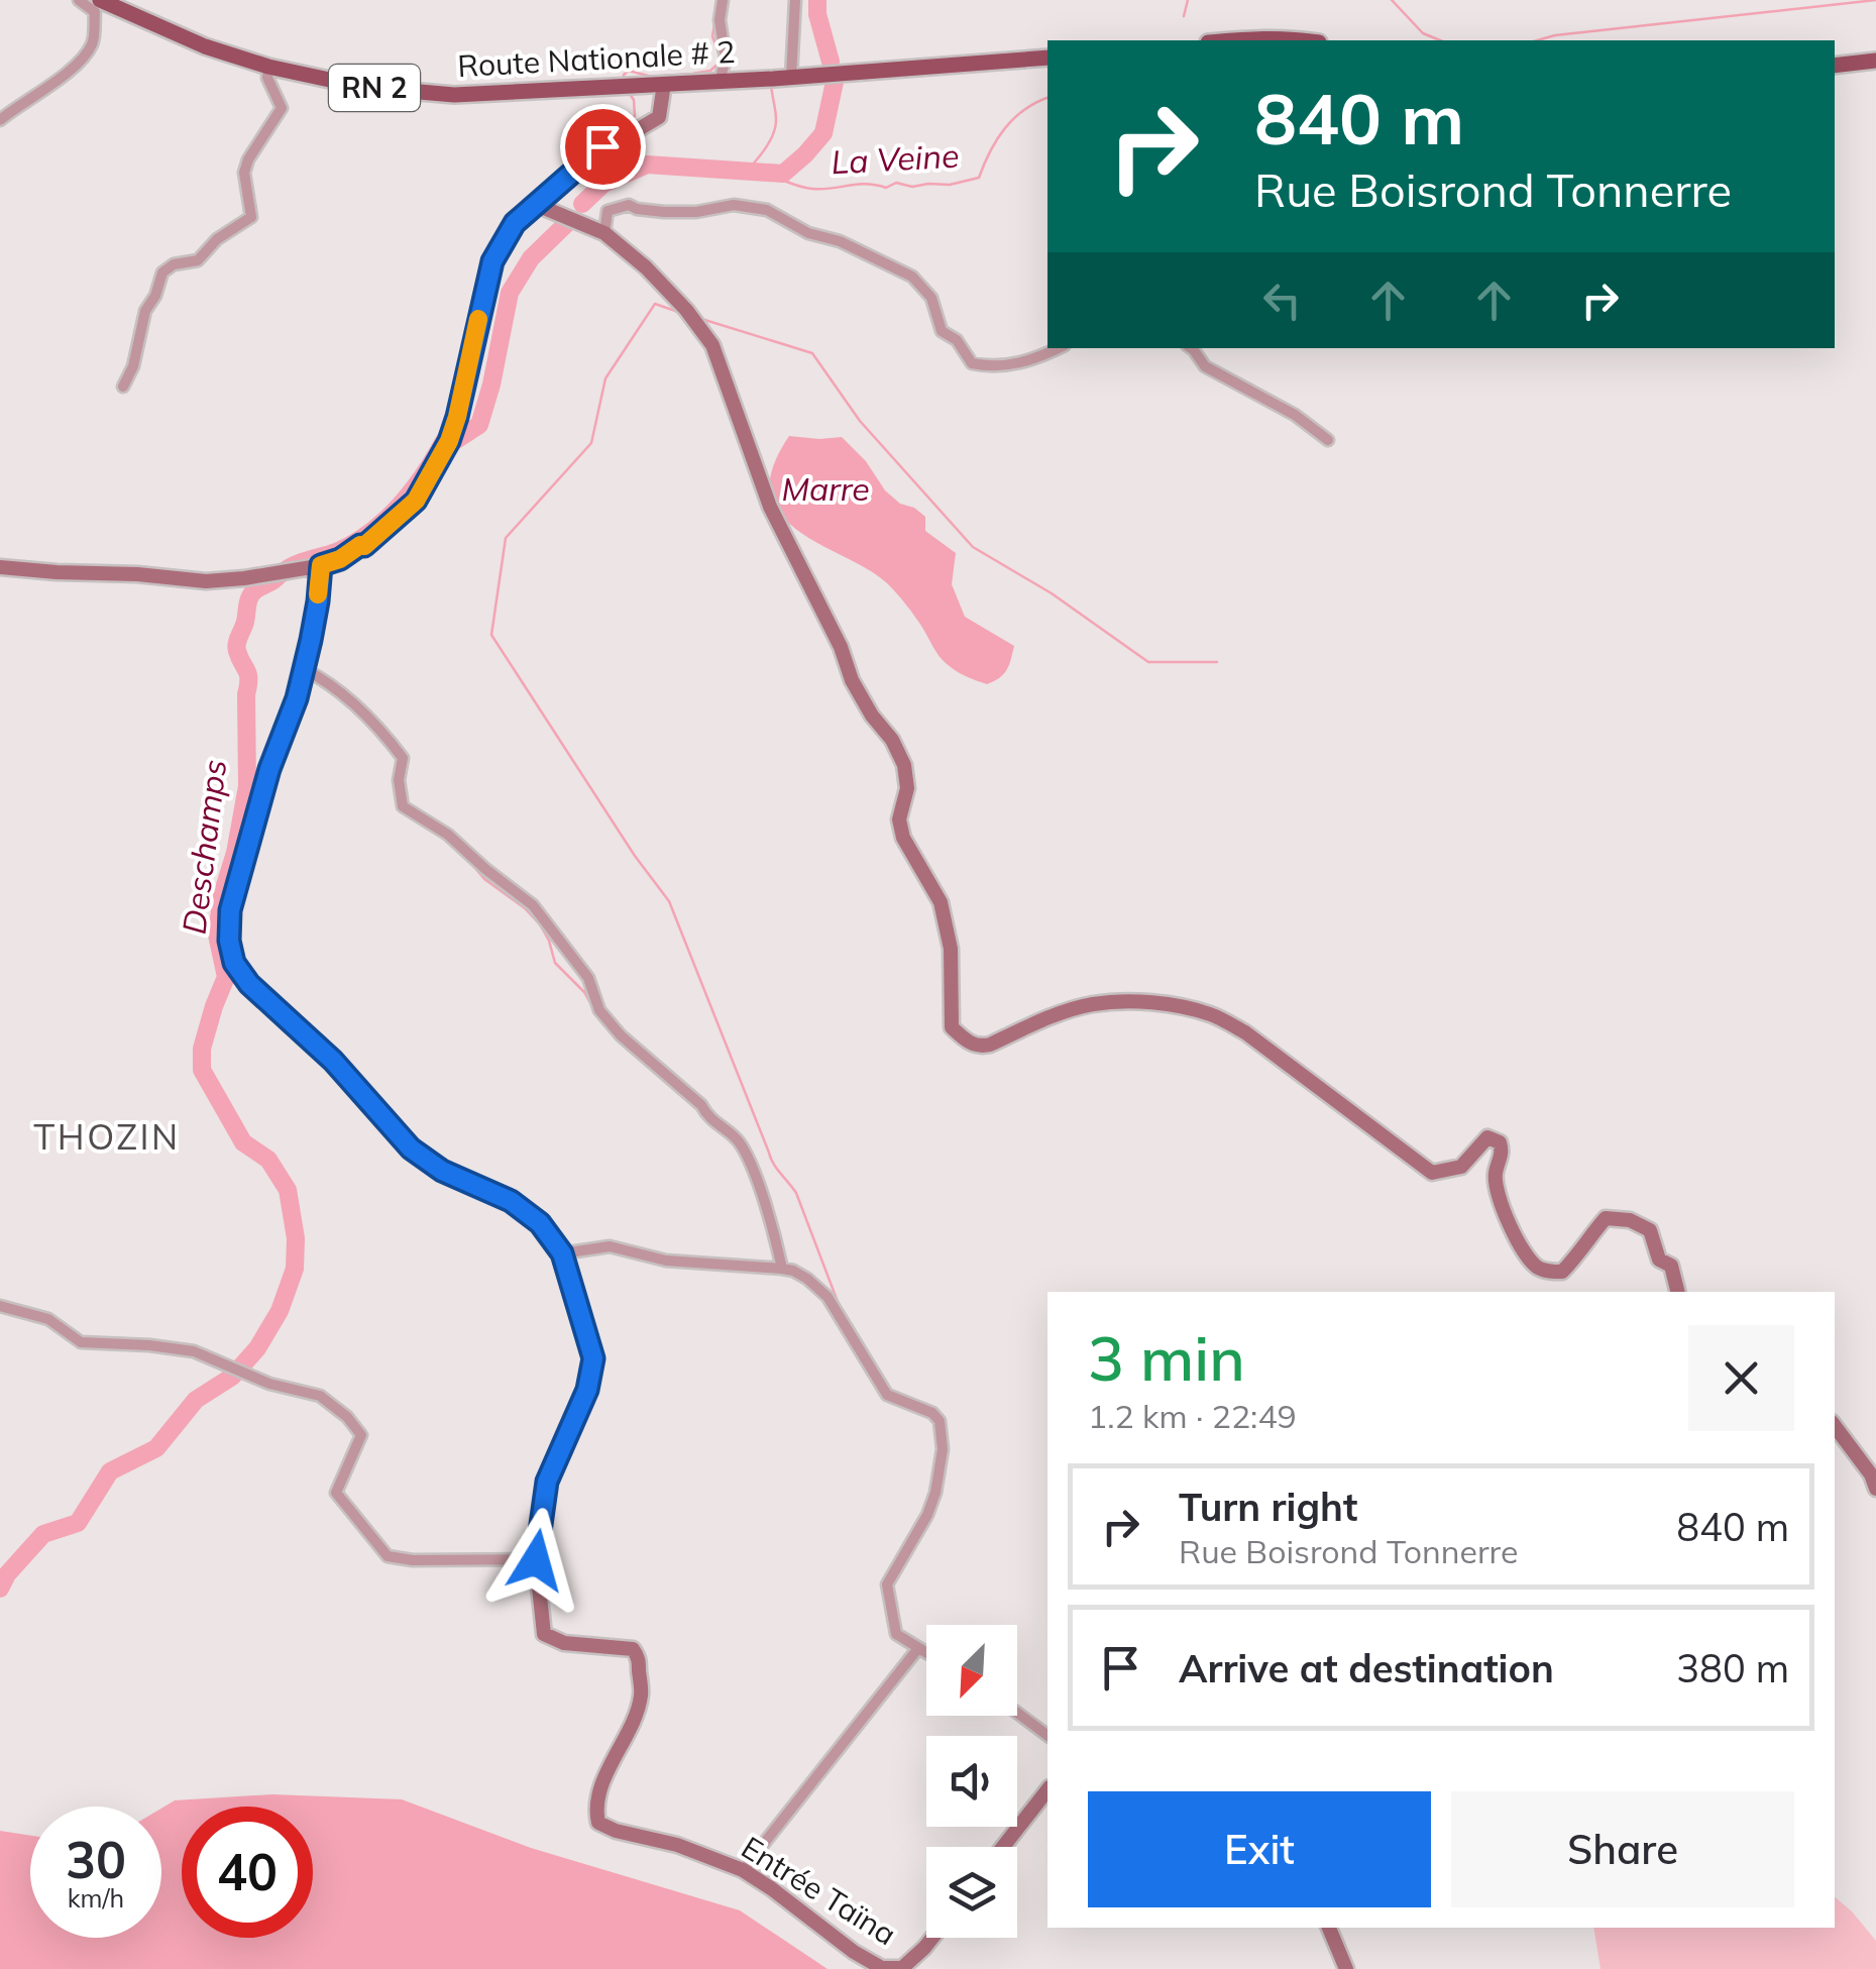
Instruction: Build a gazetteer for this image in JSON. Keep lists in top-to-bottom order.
{
  "streets": {
    "main road": ["Route Nationale # 2", "RN 2"],
    "street": ["Entrée Taïna"]
  },
  "districts": ["THOZIN"],
  "water": ["La Veine", "Marre", "Deschamps"],
  "north": "bottom left",
  "page": {
    "turn": ["840 m", "Rue Boisrond Tonnerre"],
    "heading": ["3 min", "1.2 km · 22:49"],
    "list": [
      {
        "name": "Turn right",
        "note": "Rue Boisrond Tonnerre",
        "value": "840 m"
      },
      {
        "name": "Arrive at destination",
        "value": "380 m"
      }
    ],
    "buttons": ["Exit", "Share"],
    "speed": "30 km/h",
    "limit": "40"
  }
}
